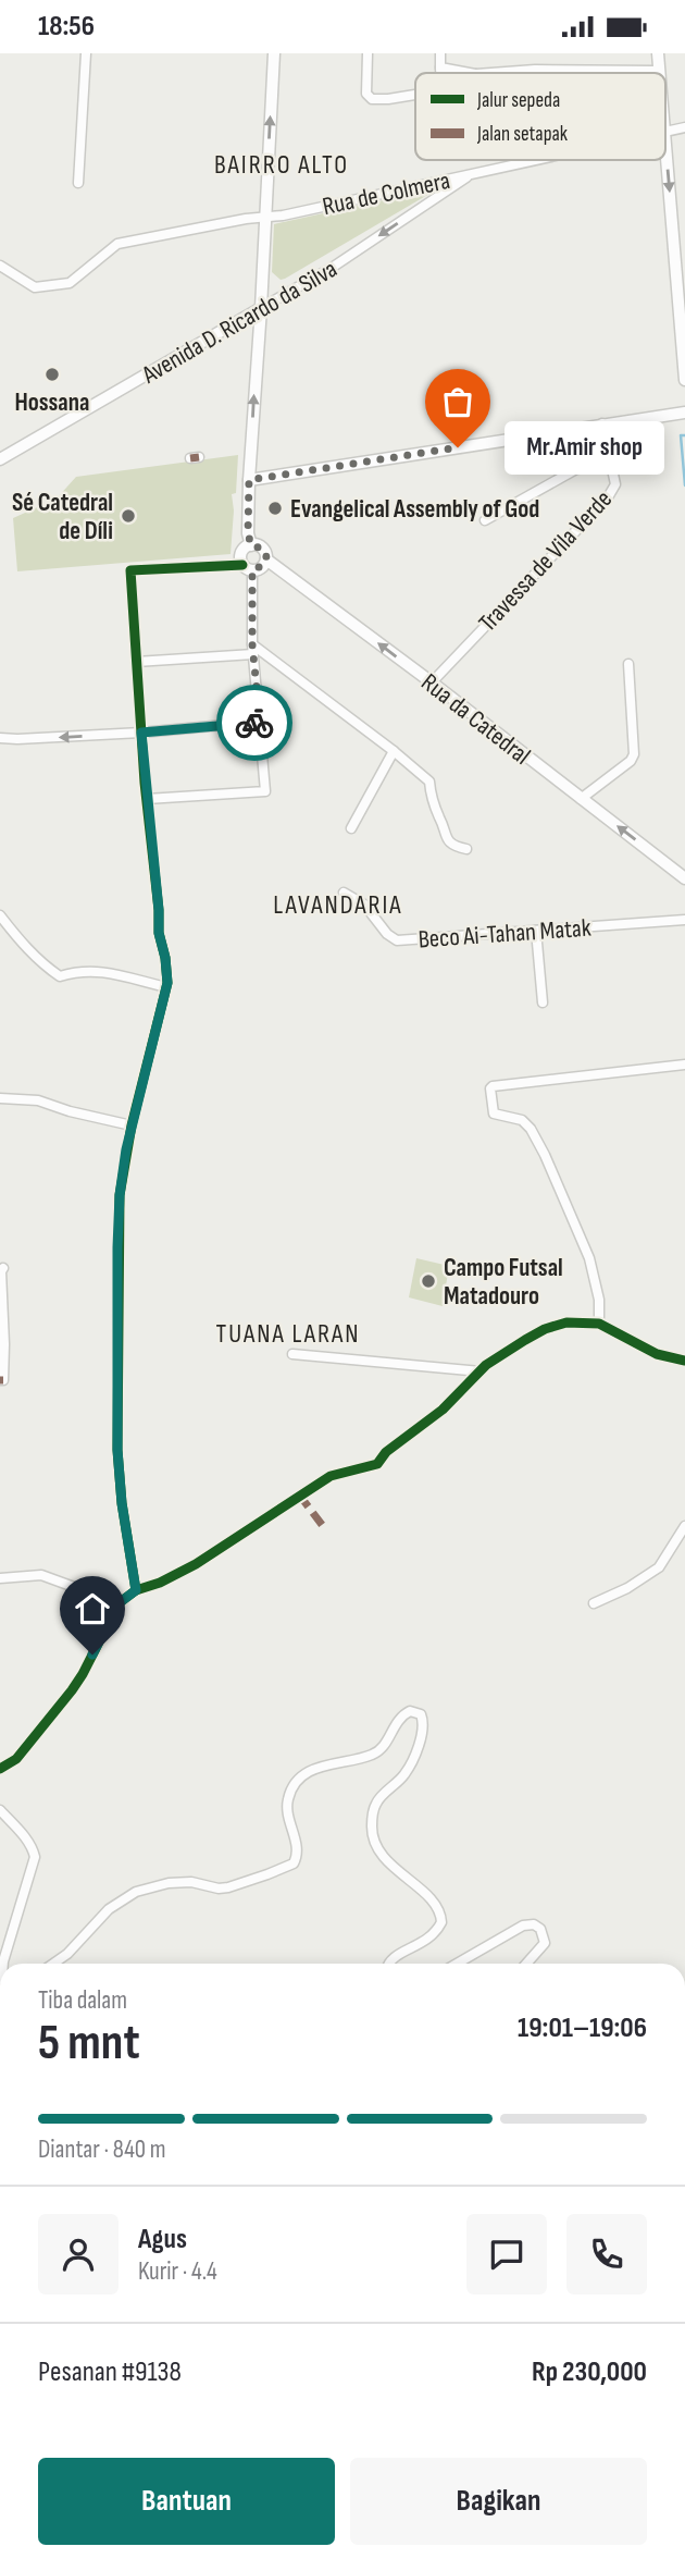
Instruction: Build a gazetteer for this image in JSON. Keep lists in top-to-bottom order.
{
  "streets": {
    "main road": ["Avenida D. Ricardo da Silva", "Rua da Catedral"],
    "street": ["Rua de Colmera", "Travessa de Vila Verde", "Beco Ai-Tahan Matak"]
  },
  "crossings": [
    ["Rua de Colmera", "Avenida D. Ricardo da Silva"],
    ["Travessa de Vila Verde", "Rua da Catedral"]
  ],
  "one_way": ["Avenida D. Ricardo da Silva", "Rua da Catedral"],
  "districts": ["BAIRRO ALTO", "LAVANDARIA", "TUANA LARAN"],
  "places": [
    "Hossana",
    "Mr.Amir shop",
    "Evangelical Assembly of God",
    "Sé Catedral de Díli",
    "Campo Futsal Matadouro"
  ],
  "legend": ["Jalur sepeda", "Jalan setapak"],
  "page": {
    "status": "18:56",
    "bubble": "Mr.Amir shop",
    "heading": ["5 mnt", "Tiba dalam", "19:01–19:06"],
    "panel": [
      "Agus",
      "Kurir · 4.4",
      "Pesanan #9138",
      "Rp 230,000"
    ],
    "bar": "Diantar · 840 m",
    "buttons": ["Bantuan", "Bagikan"]
  }
}
